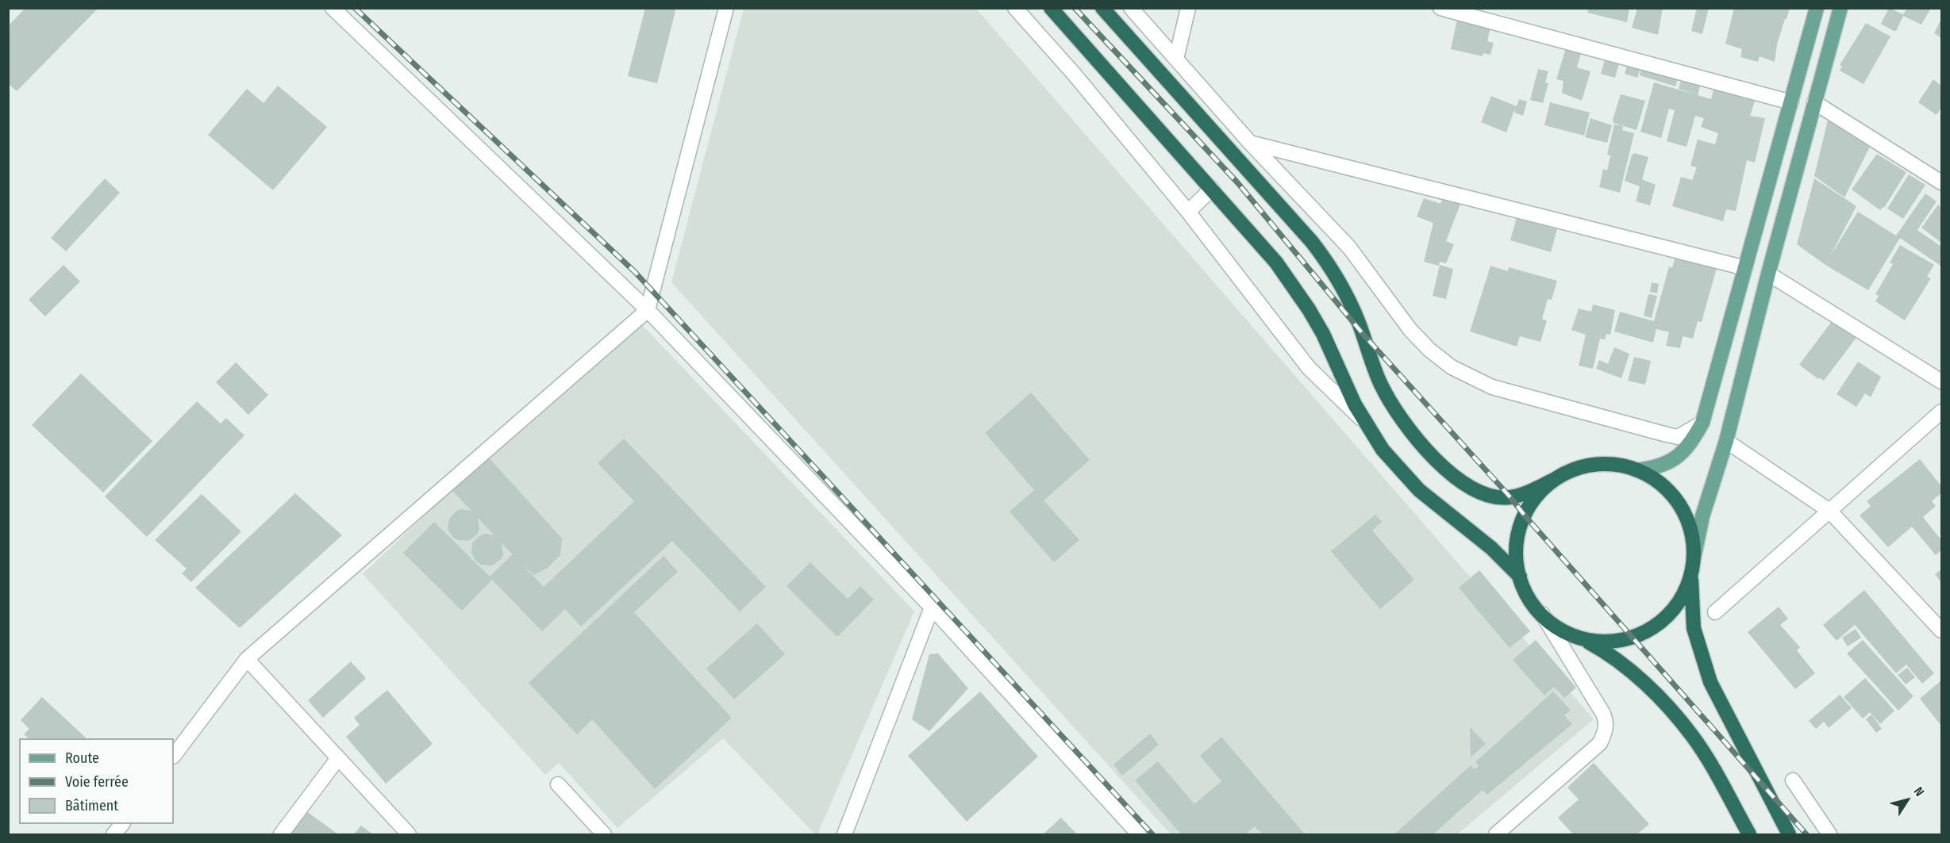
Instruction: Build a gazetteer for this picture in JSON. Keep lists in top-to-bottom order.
{
  "legend": ["Route", "Voie ferrée", "Bâtiment"],
  "north": "top right"
}
